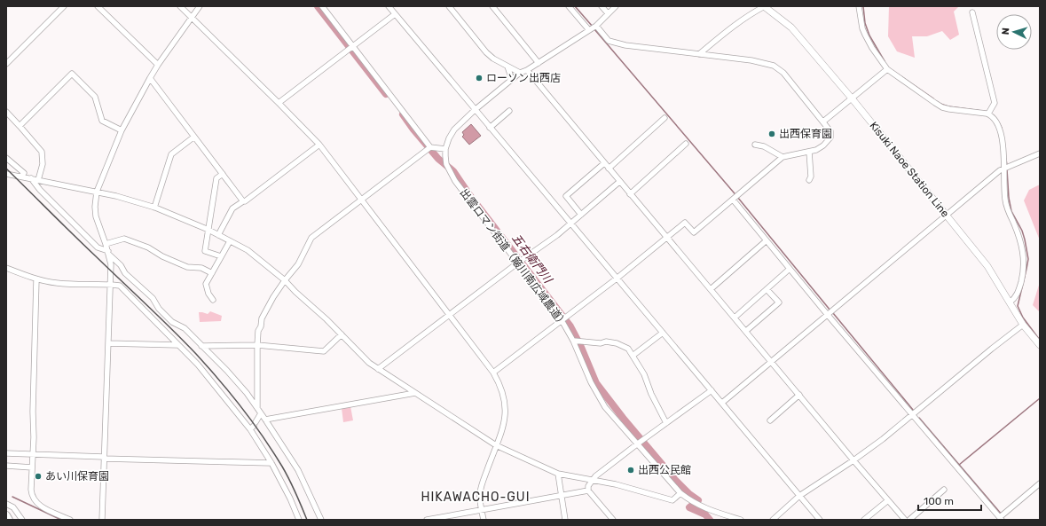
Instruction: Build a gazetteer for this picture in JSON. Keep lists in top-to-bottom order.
{
  "streets": {
    "main road": ["Kisuki Naoe Station Line"],
    "street": ["出雲ロマン街道（簸川南広域農道）"]
  },
  "districts": ["HIKAWACHO-GUI"],
  "water": ["五右衛門川"],
  "places": [
    "ローソン出西店",
    "出西保育園",
    "出西公民館",
    "あい川保育園"
  ],
  "scale_bar": "100 m",
  "north": "left"
}
